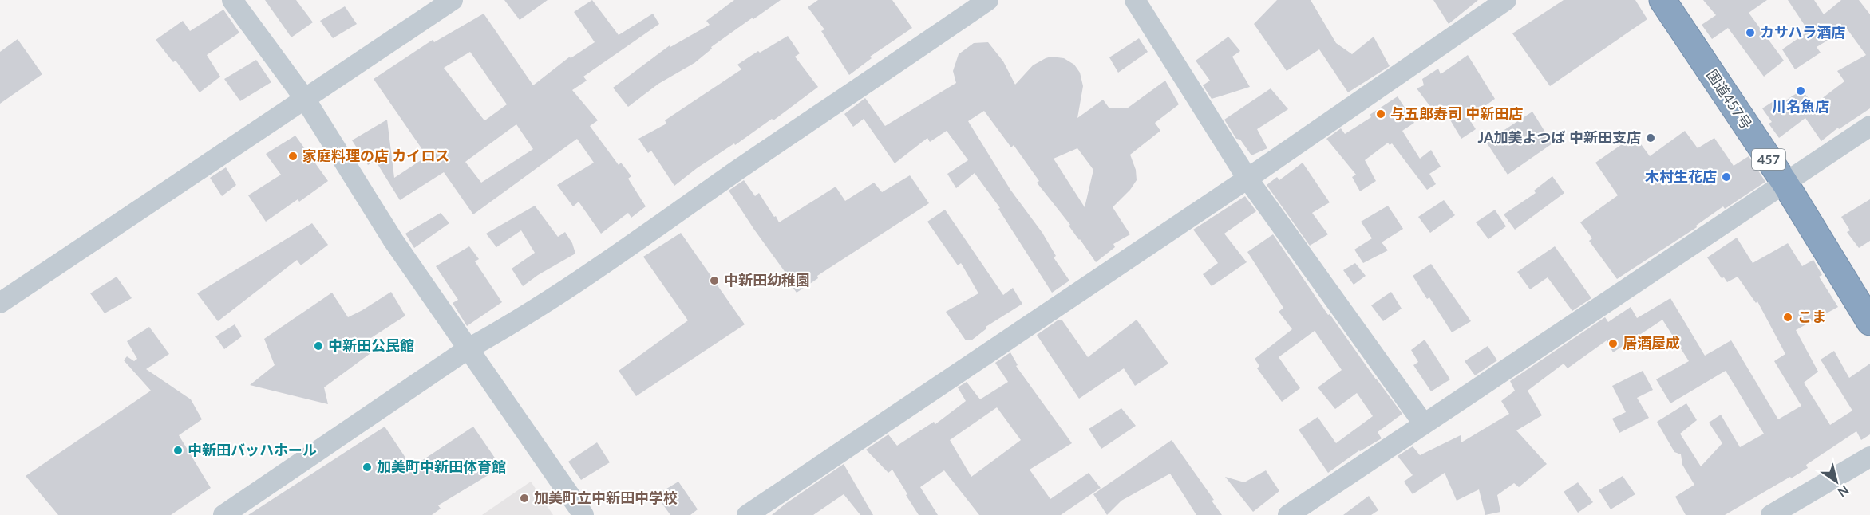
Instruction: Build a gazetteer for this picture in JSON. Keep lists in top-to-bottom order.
{
  "streets": {
    "highway": ["国道457号", "457"]
  },
  "places": [
    "カサハラ酒店",
    "川名魚店",
    "与五郎寿司 中新田店",
    "JA加美よつば 中新田支店",
    "家庭料理の店 カイロス",
    "木村生花店",
    "中新田幼稚園",
    "こま",
    "居酒屋成",
    "中新田公民館",
    "中新田バッハホール",
    "加美町中新田体育館",
    "加美町立中新田中学校"
  ],
  "north": "bottom right"
}
